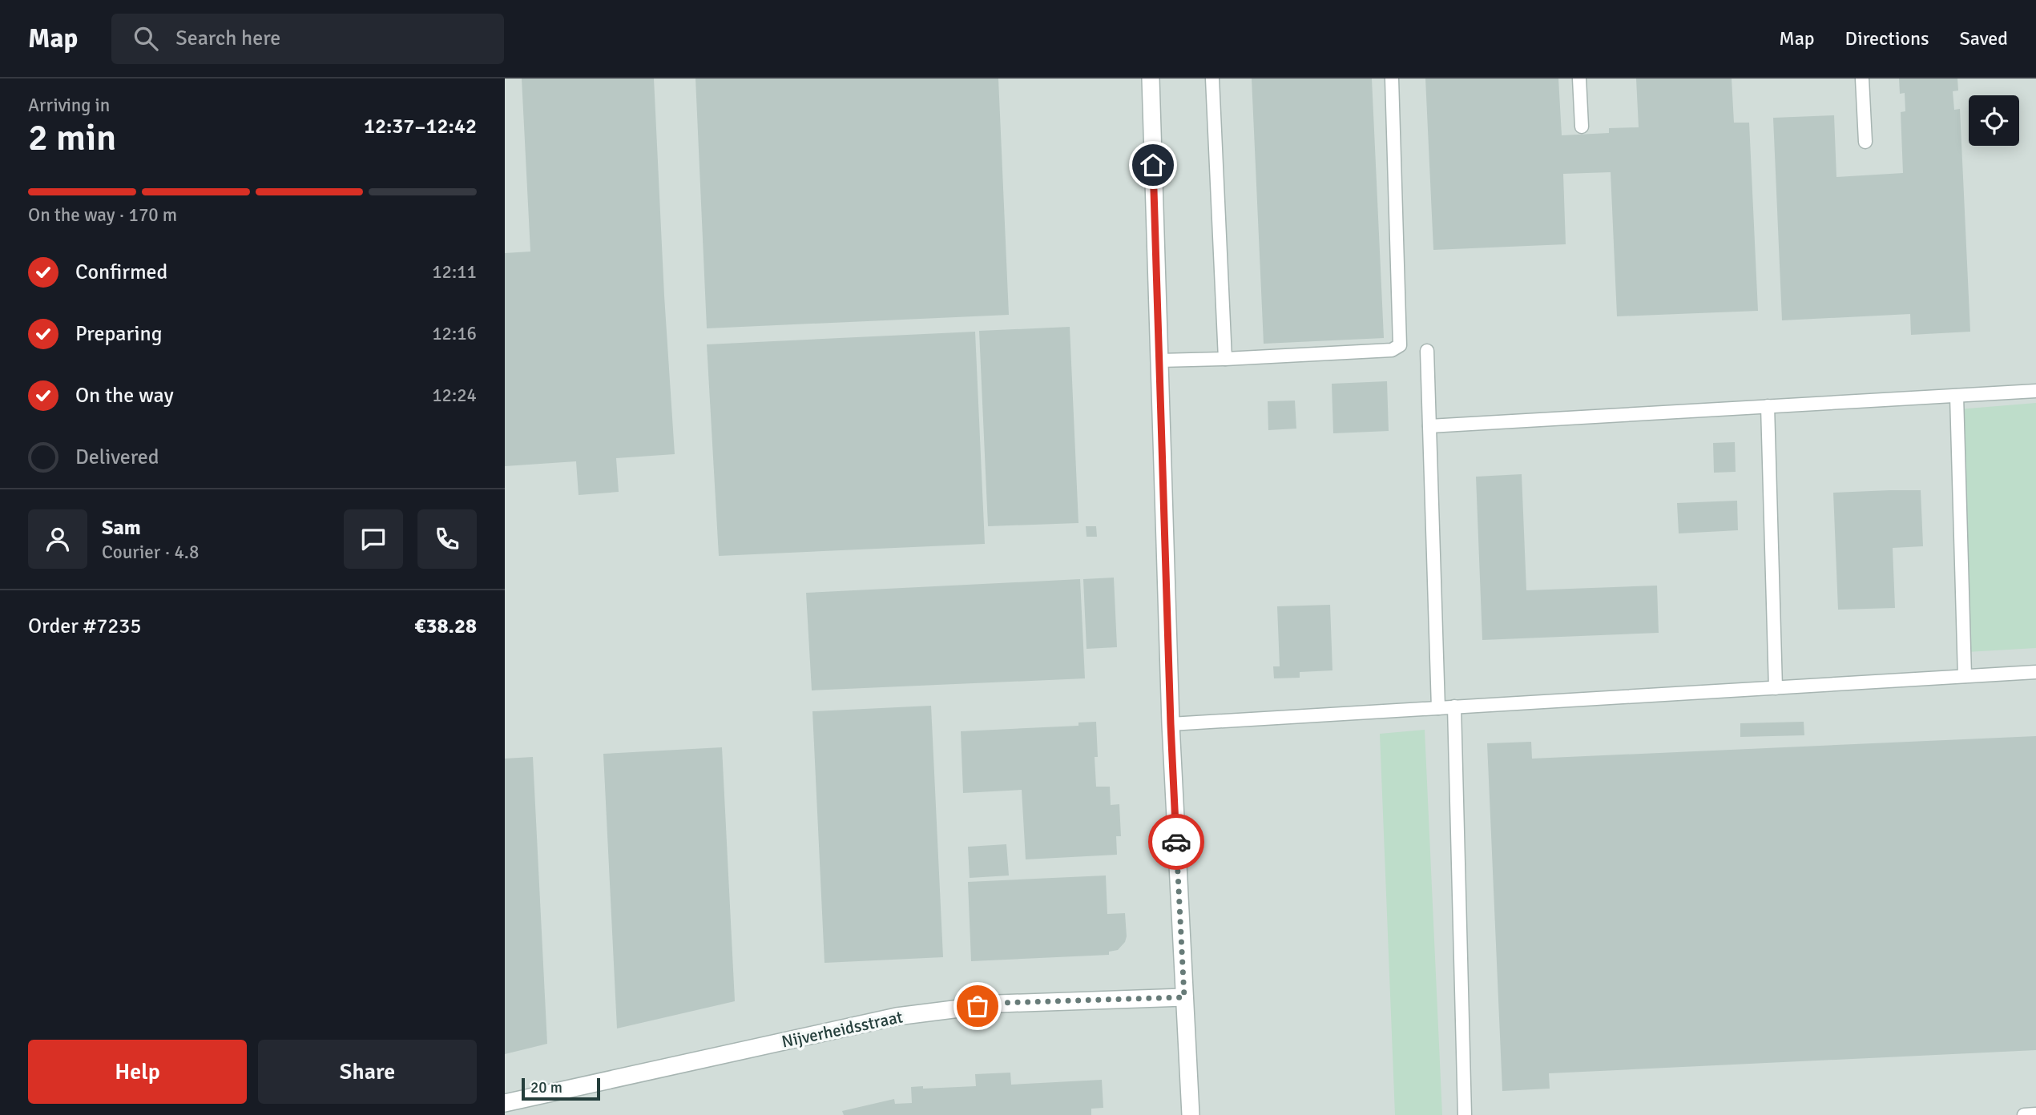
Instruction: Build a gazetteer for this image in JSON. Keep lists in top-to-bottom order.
{
  "streets": {
    "street": ["Nijverheidsstraat"]
  },
  "scale_bar": "20 m",
  "page": {
    "header": "Map",
    "search": "Search here",
    "nav": ["Map", "Directions", "Saved"],
    "heading": ["2 min", "Arriving in", "12:37–12:42"],
    "panel": [
      "Sam",
      "Courier · 4.8",
      "Order #7235",
      "€38.28"
    ],
    "bar": "On the way · 170 m",
    "list": [
      ["Confirmed", "12:11"],
      ["Preparing", "12:16"],
      ["On the way", "12:24"],
      "Delivered"
    ],
    "buttons": ["Help", "Share"],
    "scale": "20 m"
  }
}
